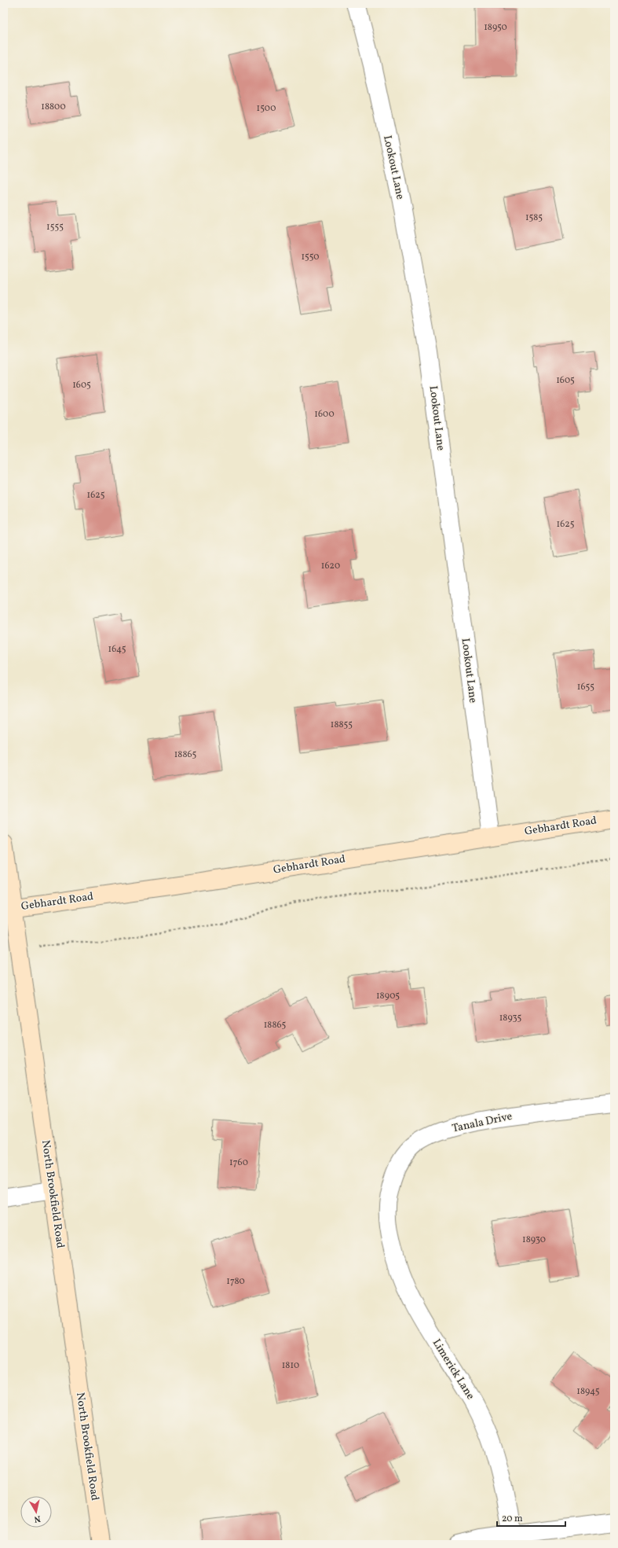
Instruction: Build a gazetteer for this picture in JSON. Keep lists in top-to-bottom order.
{
  "streets": {
    "street": [
      "Lookout Lane",
      "Gebhardt Road",
      "Tanala Drive",
      "North Brookfield Road",
      "Limerick Lane"
    ]
  },
  "crossings": [
    ["Lookout Lane", "Gebhardt Road"],
    ["Gebhardt Road", "North Brookfield Road"],
    ["Tanala Drive", "Limerick Lane"]
  ],
  "house_numbers": [
    "18950",
    "18800",
    "1500",
    "1585",
    "1555",
    "1550",
    "1605",
    "1605",
    "1600",
    "1625",
    "1625",
    "1620",
    "1645",
    "1655",
    "18855",
    "18865",
    "18905",
    "18935",
    "18865",
    "1760",
    "18930",
    "1780",
    "1810",
    "18945"
  ],
  "scale_bar": "20 m",
  "north": "bottom"
}
